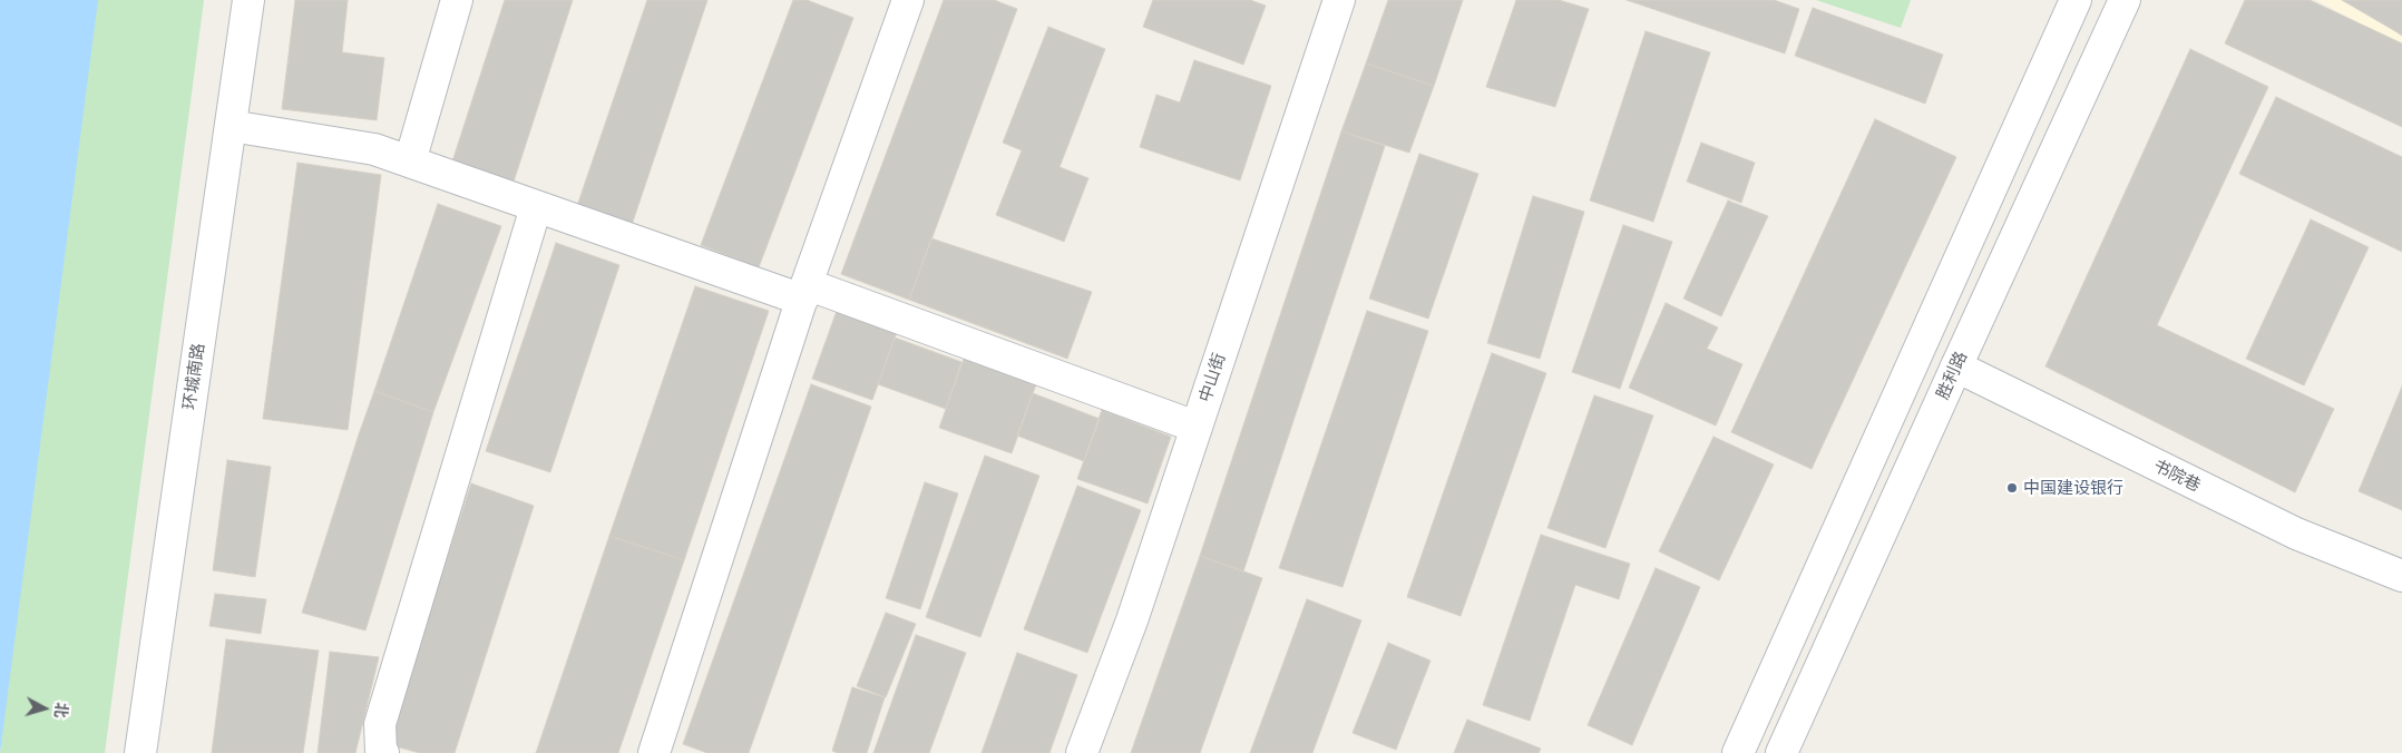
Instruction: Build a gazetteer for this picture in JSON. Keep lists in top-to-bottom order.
{
  "streets": {
    "street": [
      "胜利路",
      "环城南路",
      "中山街",
      "书院巷"
    ]
  },
  "crossings": [
    ["胜利路", "书院巷"]
  ],
  "places": ["中国建设银行"],
  "north": "right"
}
